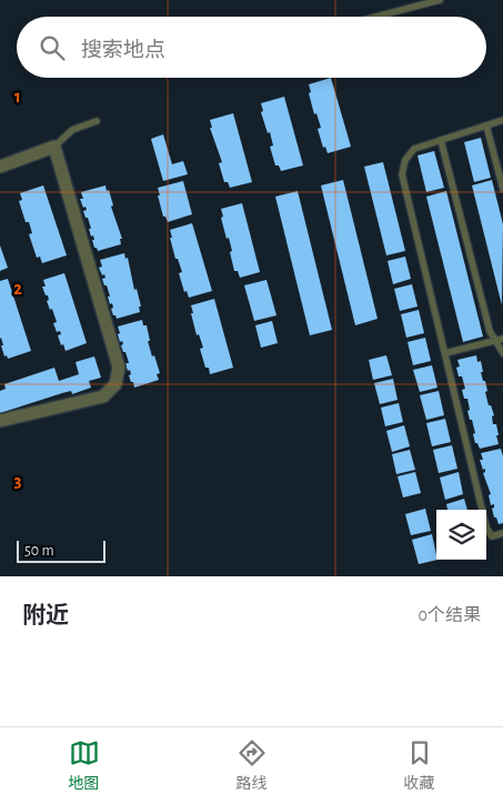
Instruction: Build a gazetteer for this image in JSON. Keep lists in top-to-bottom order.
{
  "scale_bar": "50 m",
  "page": {
    "search": "搜索地点",
    "scale": "50 m",
    "heading": ["附近", "0个结果"],
    "nav": ["地图", "路线", "收藏"]
  },
  "grid": {
    "rows": ["1", "2", "3"]
  }
}
